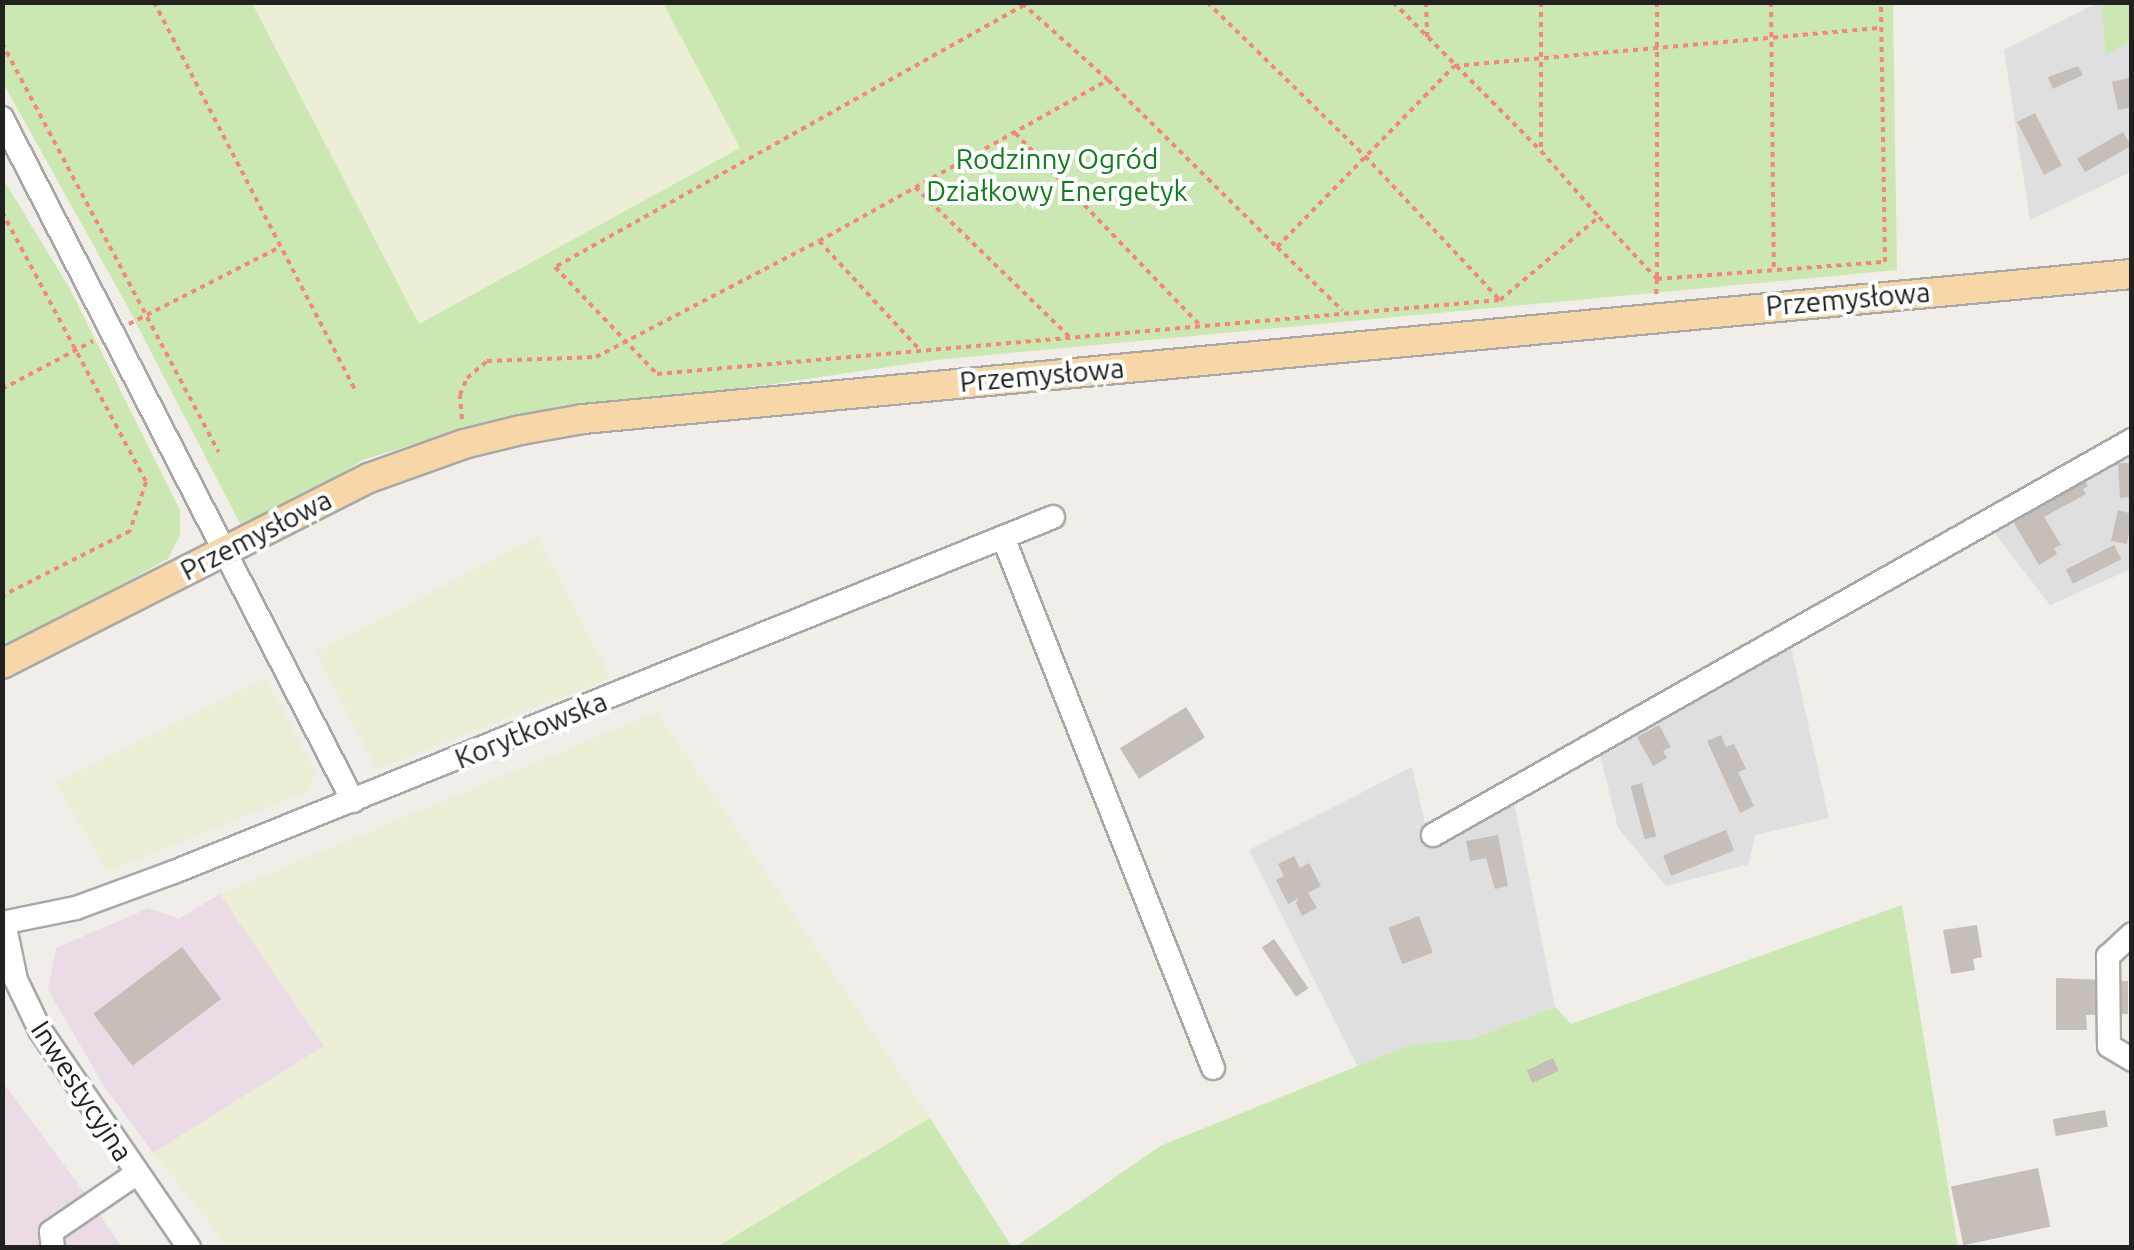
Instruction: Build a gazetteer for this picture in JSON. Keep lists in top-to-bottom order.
{
  "streets": {
    "main road": ["Przemysłowa"],
    "street": ["Korytkowska", "Inwestycyjna"]
  },
  "crossings": [
    ["Korytkowska", "Inwestycyjna"]
  ],
  "parks": ["Rodzinny Ogród Działkowy Energetyk"]
}
